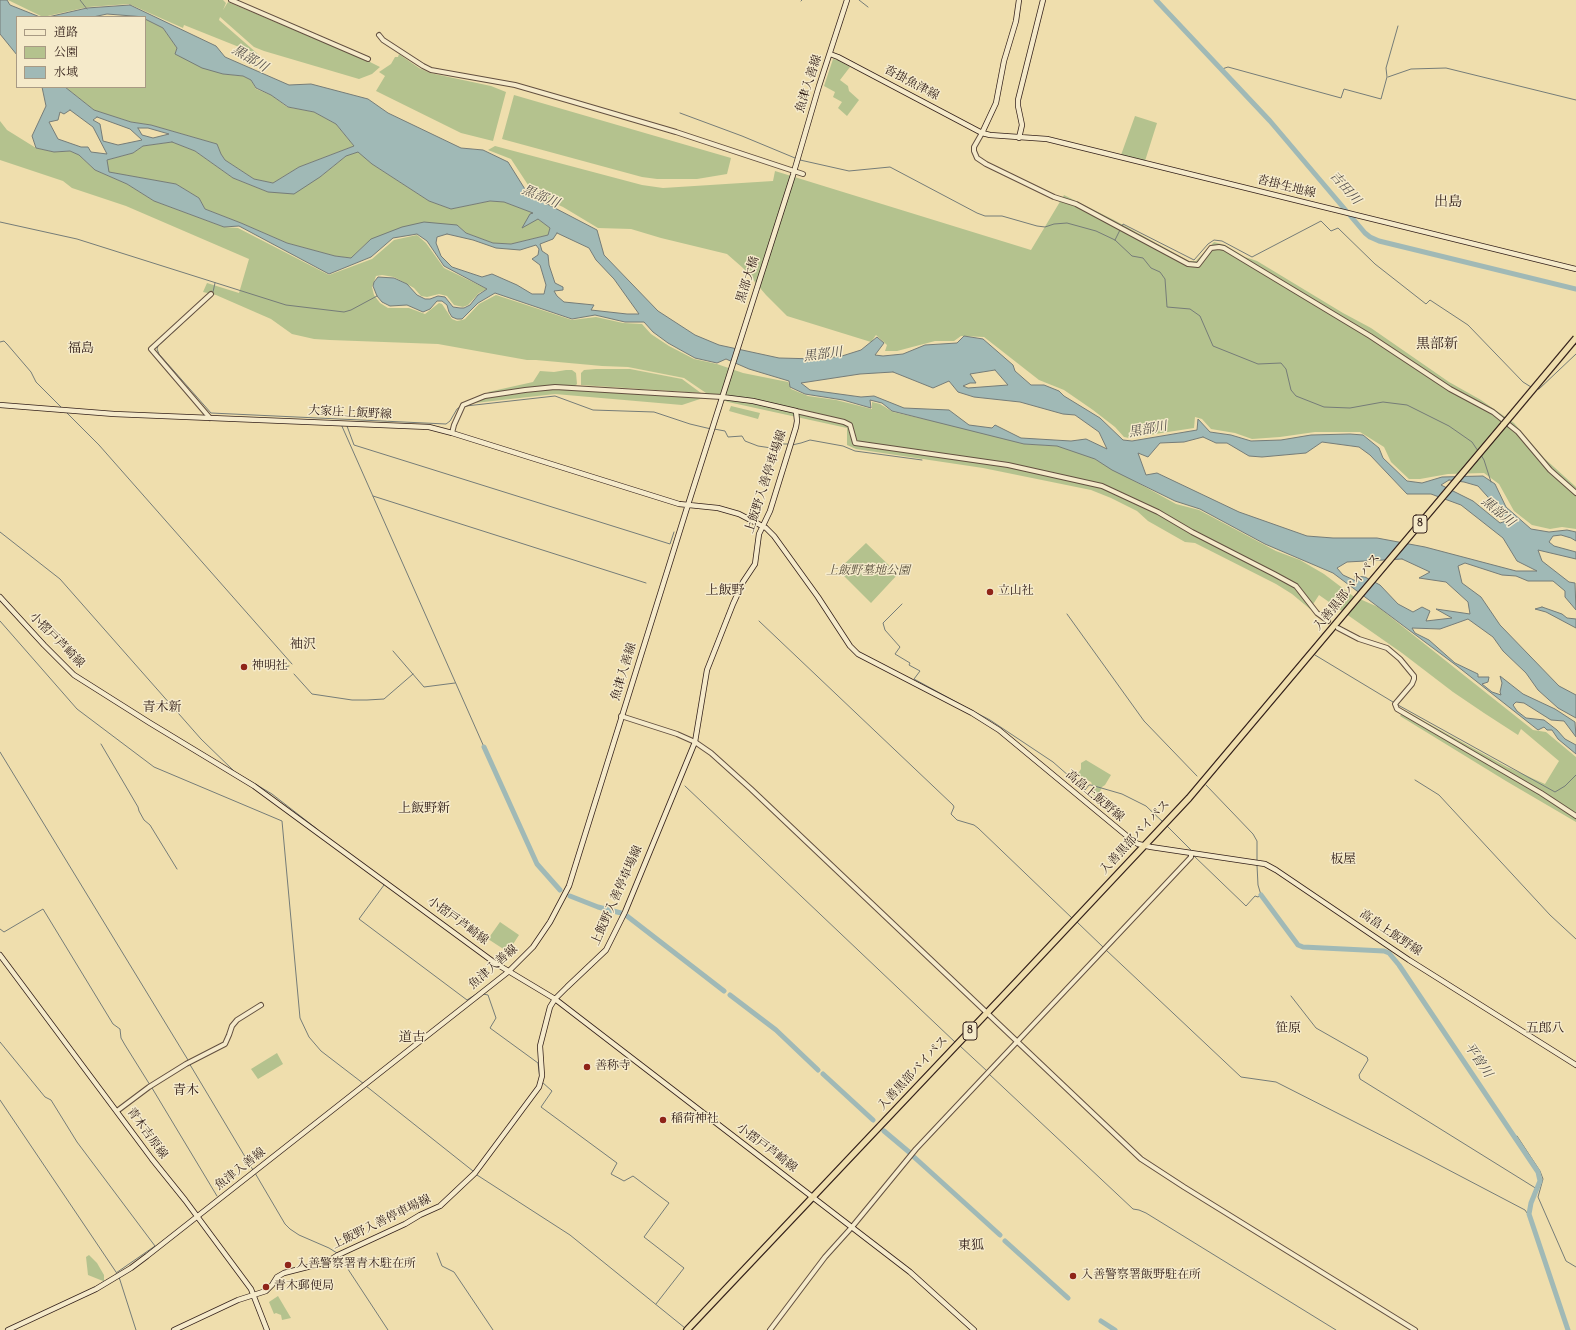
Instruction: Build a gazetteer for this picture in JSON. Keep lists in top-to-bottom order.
{
  "streets": {
    "highway": ["8", "入善黒部バイパス"],
    "main road": [
      "魚津入善線",
      "沓掛魚津線",
      "沓掛生地線",
      "黒部大橋",
      "大家庄上飯野線",
      "上飯野入善停車場線",
      "小摺戸芦崎線",
      "高畠上飯野線",
      "青木吉原線"
    ]
  },
  "crossings": [
    ["魚津入善線", "沓掛魚津線"],
    ["魚津入善線", "黒部大橋"],
    ["魚津入善線", "大家庄上飯野線"],
    ["魚津入善線", "小摺戸芦崎線"],
    ["魚津入善線", "高畠上飯野線"],
    ["魚津入善線", "青木吉原線"],
    ["沓掛魚津線", "沓掛生地線"],
    ["大家庄上飯野線", "高畠上飯野線"],
    ["上飯野入善停車場線", "小摺戸芦崎線"],
    ["上飯野入善停車場線", "高畠上飯野線"],
    ["上飯野入善停車場線", "青木吉原線"],
    ["入善黒部バイパス", "小摺戸芦崎線"],
    ["入善黒部バイパス", "高畠上飯野線"]
  ],
  "districts": [
    "出島",
    "黒部新",
    "福島",
    "上飯野",
    "袖沢",
    "青木新",
    "上飯野新",
    "板屋",
    "笹原",
    "五郎八",
    "道古",
    "青木",
    "東狐"
  ],
  "water": ["黒部川", "吉田川", "平曽川"],
  "parks": ["上飯野墓地公園"],
  "places": [
    "立山社",
    "神明社",
    "善称寺",
    "稲荷神社",
    "入善警察署青木駐在所",
    "入善警察署飯野駐在所",
    "青木郵便局"
  ],
  "legend": ["道路", "公園", "水域"]
}
